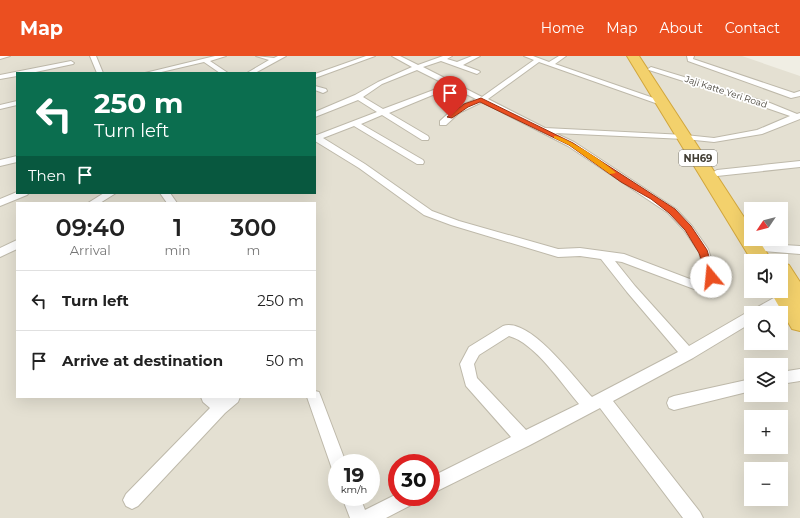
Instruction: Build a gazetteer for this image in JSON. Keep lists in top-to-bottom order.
{
  "streets": {
    "highway": ["NH69"],
    "street": ["Jaji Katte Yeri Road"]
  },
  "crossings": [
    ["Jaji Katte Yeri Road", "NH69"]
  ],
  "north": "bottom left",
  "page": {
    "header": "Map",
    "nav": [
      "Home",
      "Map",
      "About",
      "Contact"
    ],
    "turn": ["250 m", "Turn left"],
    "then": "Then",
    "map_buttons": ["+", "−"],
    "eta": [
      "09:40",
      "Arrival",
      "1",
      "min",
      "300",
      "m"
    ],
    "list": [
      {
        "name": "Turn left",
        "value": "250 m"
      },
      {
        "name": "Arrive at destination",
        "value": "50 m"
      }
    ],
    "speed": "19 km/h",
    "limit": "30"
  }
}
